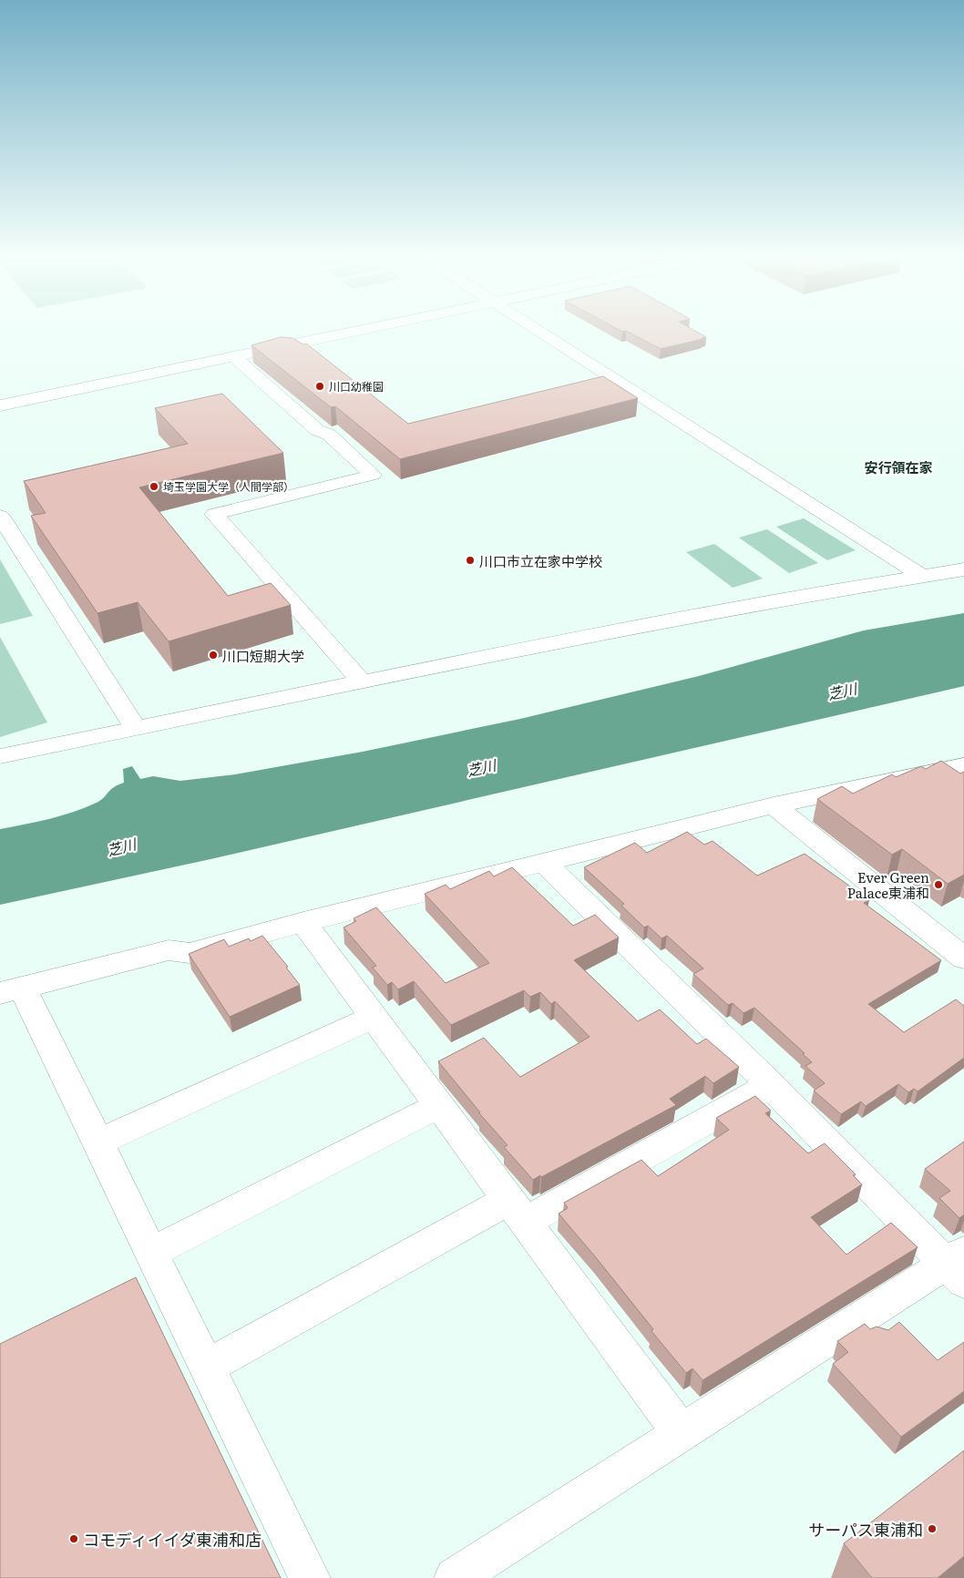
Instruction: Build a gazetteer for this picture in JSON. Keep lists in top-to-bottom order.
{
  "districts": ["安行領在家"],
  "water": ["芝川"],
  "places": [
    "川口幼稚園",
    "埼玉学園大学（人間学部）",
    "川口市立在家中学校",
    "川口短期大学",
    "Ever Green Palace東浦和",
    "サーパス東浦和",
    "コモディイイダ東浦和店"
  ]
}
